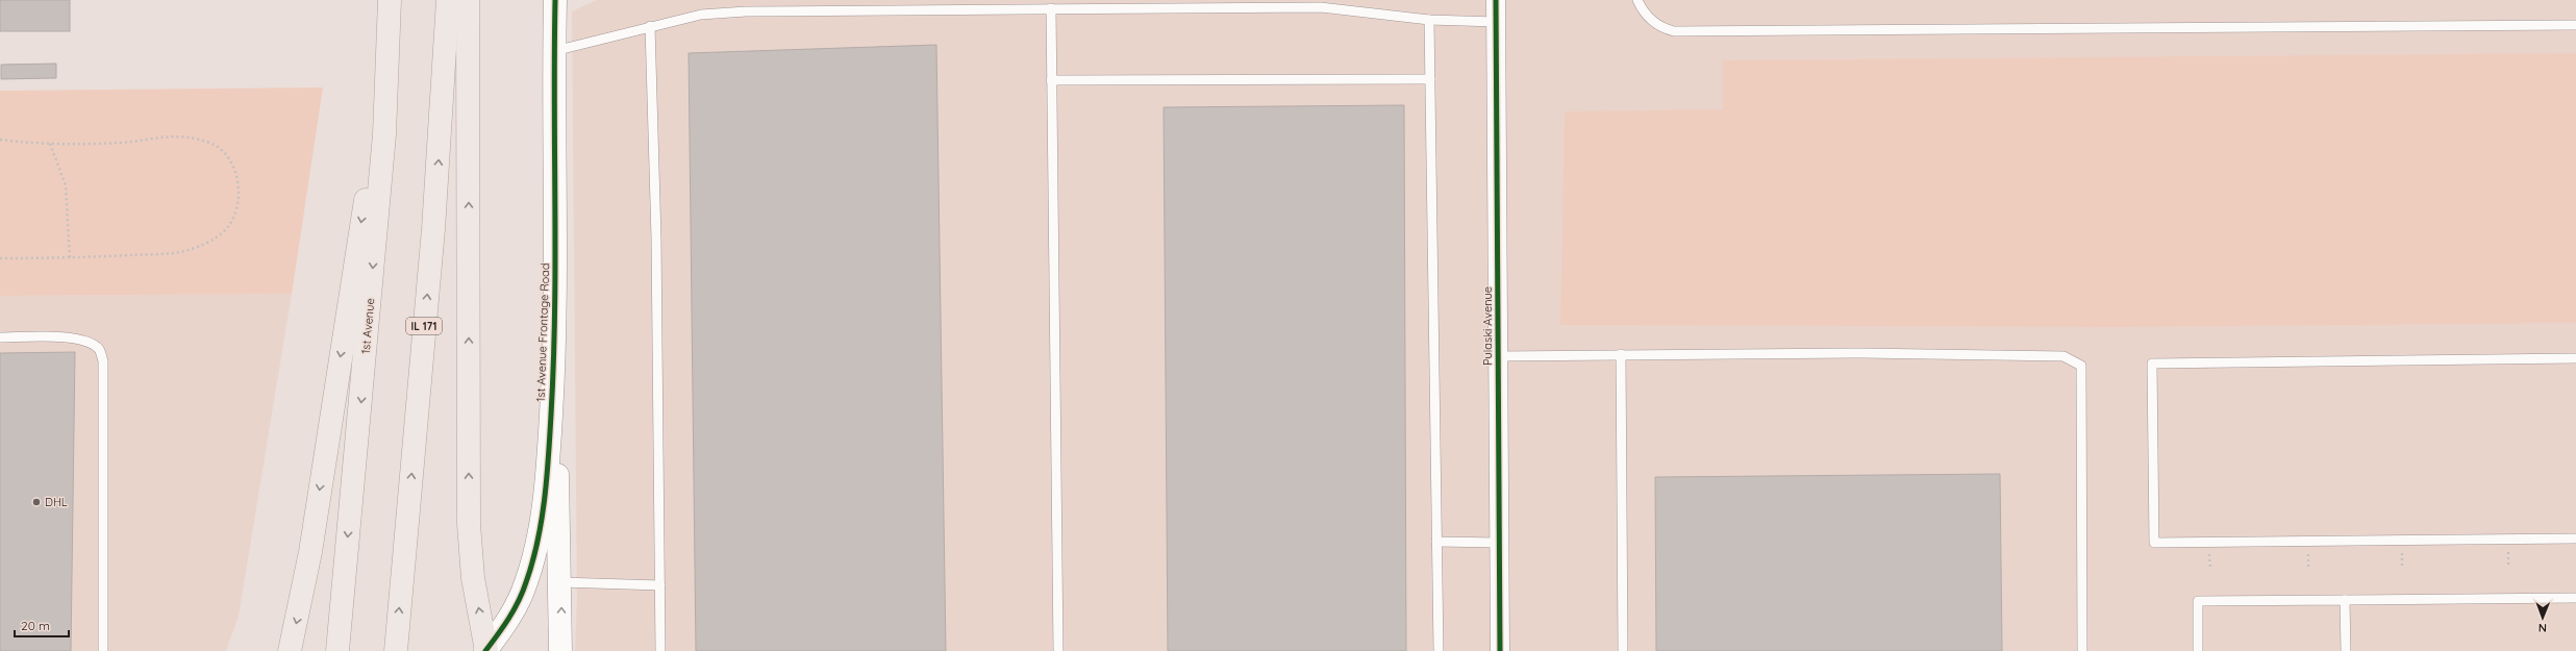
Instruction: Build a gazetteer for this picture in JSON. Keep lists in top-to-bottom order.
{
  "streets": {
    "main road": ["1st Avenue", "IL 171"],
    "street": ["Pulaski Avenue", "1st Avenue Frontage Road"]
  },
  "places": ["DHL"],
  "scale_bar": "20 m",
  "north": "bottom"
}
